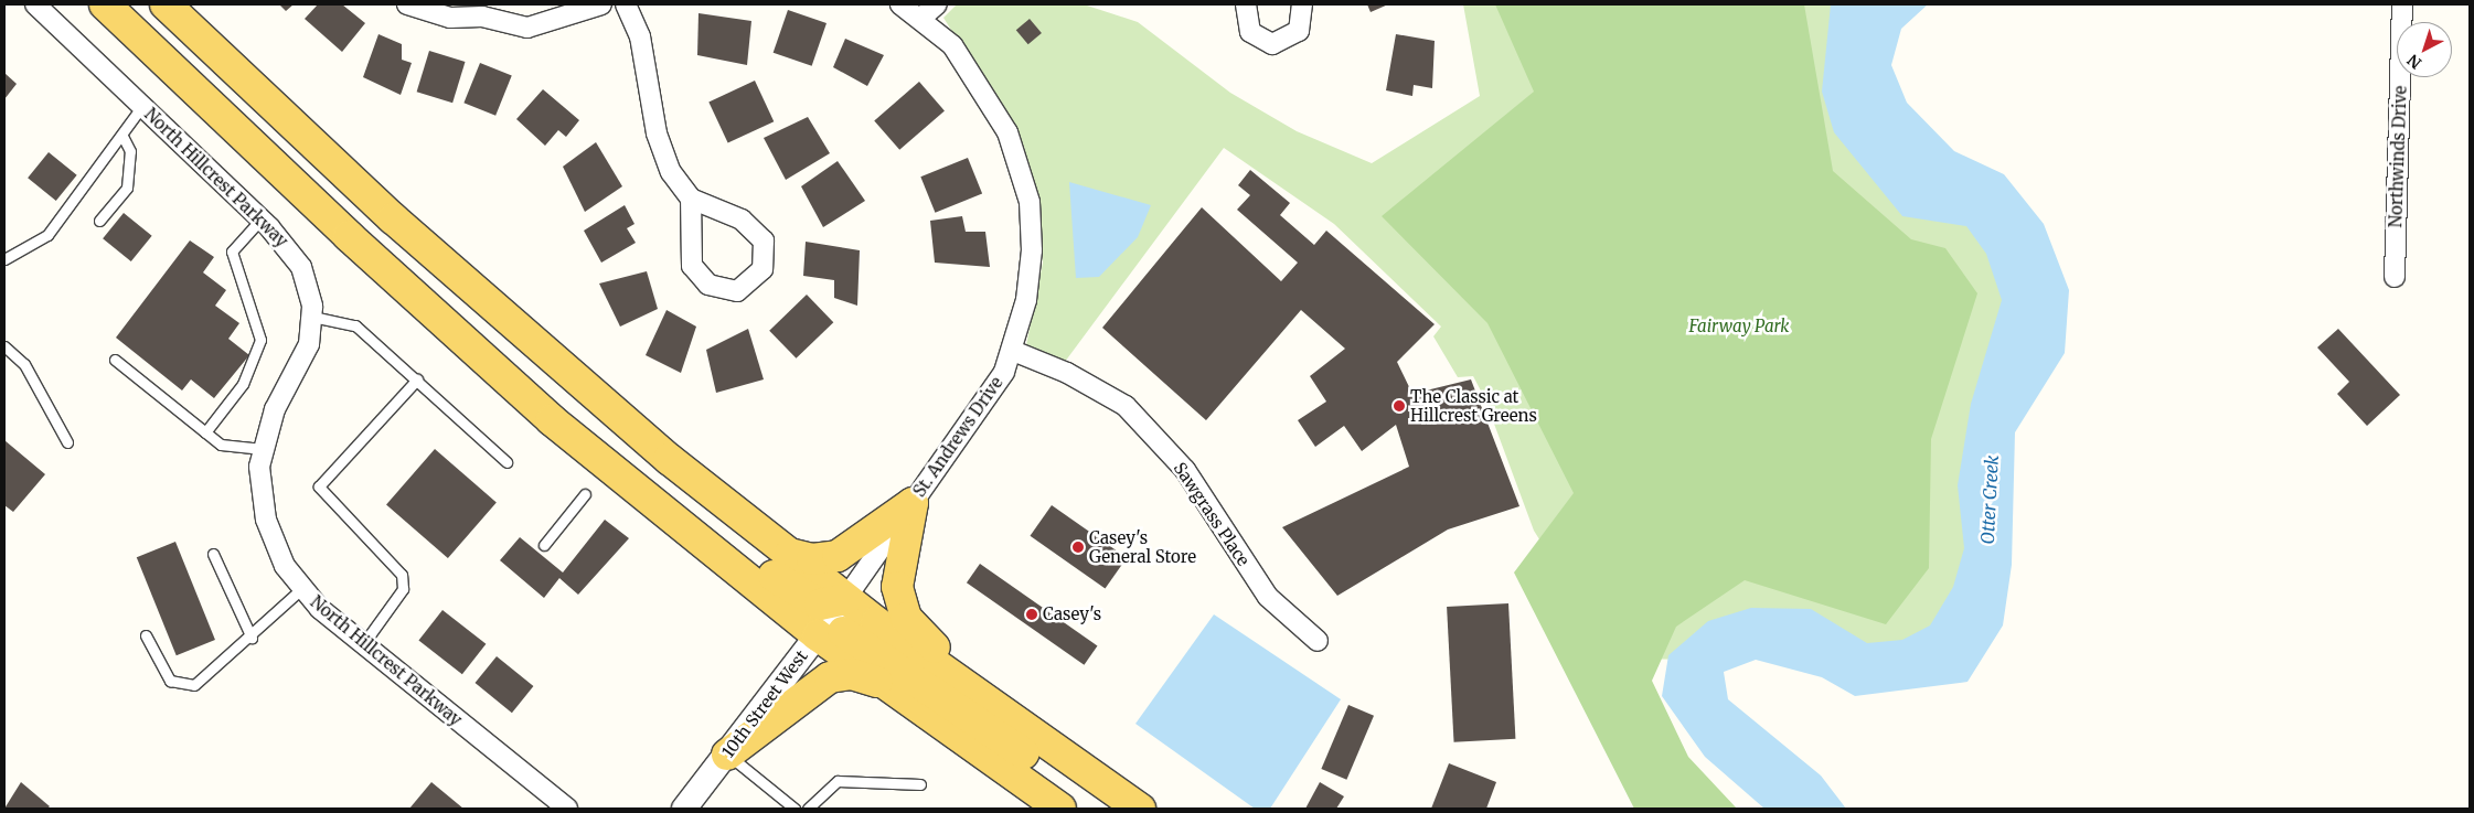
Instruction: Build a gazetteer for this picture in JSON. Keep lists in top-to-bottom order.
{
  "streets": {
    "street": [
      "Northwinds Drive",
      "North Hillcrest Parkway",
      "St. Andrews Drive",
      "Sawgrass Place",
      "10th Street West"
    ]
  },
  "crossings": [
    ["St. Andrews Drive", "Sawgrass Place"],
    ["St. Andrews Drive", "10th Street West"]
  ],
  "water": ["Otter Creek"],
  "parks": ["Fairway Park"],
  "places": ["The Classic at Hillcrest Greens", "Casey's General Store", "Casey's"],
  "north": "bottom left"
}
